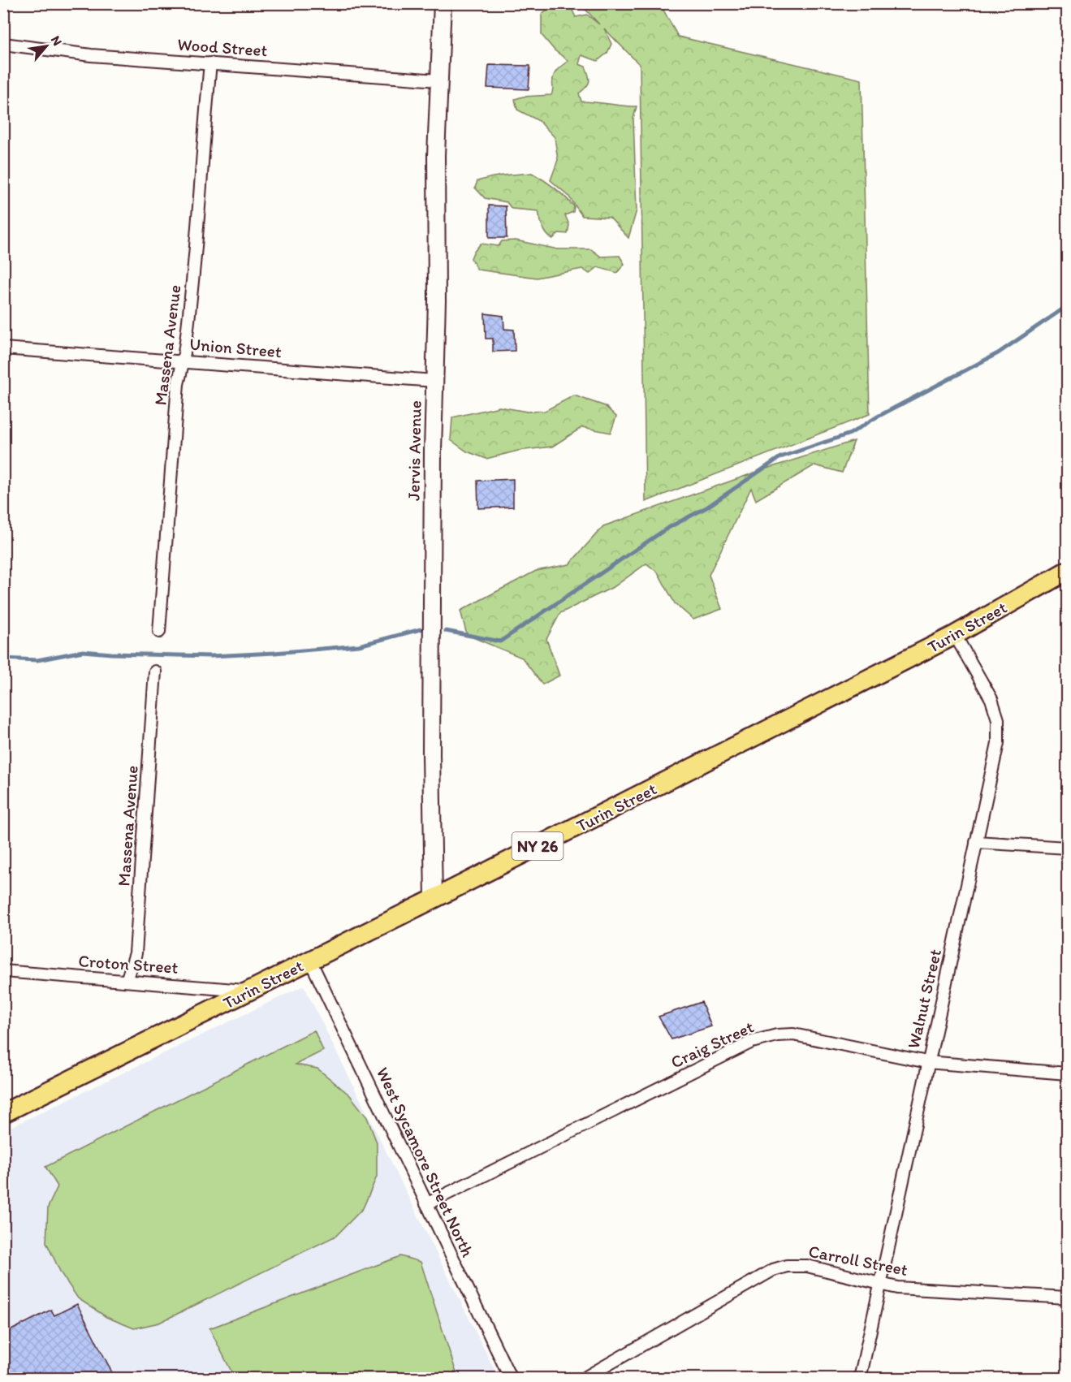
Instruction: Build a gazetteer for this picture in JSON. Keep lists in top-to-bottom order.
{
  "streets": {
    "main road": ["Turin Street", "NY 26"],
    "street": [
      "Wood Street",
      "Massena Avenue",
      "Union Street",
      "Jervis Avenue",
      "Croton Street",
      "Walnut Street",
      "Craig Street",
      "West Sycamore Street North",
      "Carroll Street"
    ]
  },
  "crossings": [
    ["Wood Street", "Massena Avenue"],
    ["Wood Street", "Jervis Avenue"],
    ["Massena Avenue", "Union Street"],
    ["Massena Avenue", "Croton Street"],
    ["Union Street", "Jervis Avenue"],
    ["Jervis Avenue", "Turin Street"],
    ["Turin Street", "Croton Street"],
    ["Turin Street", "Walnut Street"],
    ["Turin Street", "West Sycamore Street North"],
    ["Walnut Street", "Craig Street"],
    ["Walnut Street", "Carroll Street"],
    ["Craig Street", "West Sycamore Street North"]
  ],
  "north": "top right"
}
